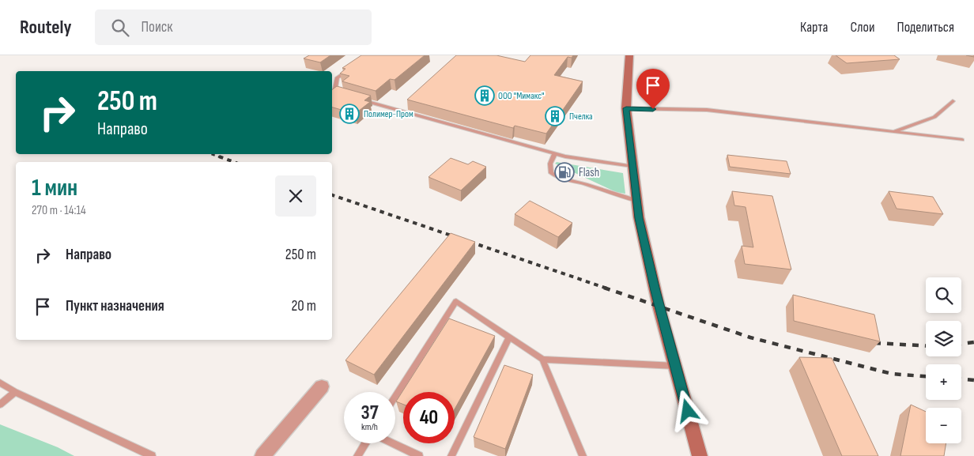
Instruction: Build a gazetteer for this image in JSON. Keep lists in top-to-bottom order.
{
  "places": {
    "building": ["ООО \"Мимакс\"", "Полимер-Пром", "Пчелка"],
    "fuel station": ["Flash"]
  },
  "page": {
    "header": "Routely",
    "search": "Поиск",
    "nav": ["Карта", "Слои", "Поделиться"],
    "turn": ["250 m", "Направо"],
    "heading": ["1 мин", "270 m · 14:14"],
    "list": [
      {
        "name": "Направо",
        "value": "250 m"
      },
      {
        "name": "Пункт назначения",
        "value": "20 m"
      }
    ],
    "map_buttons": ["+", "−"],
    "speed": "37 km/h",
    "limit": "40"
  }
}
